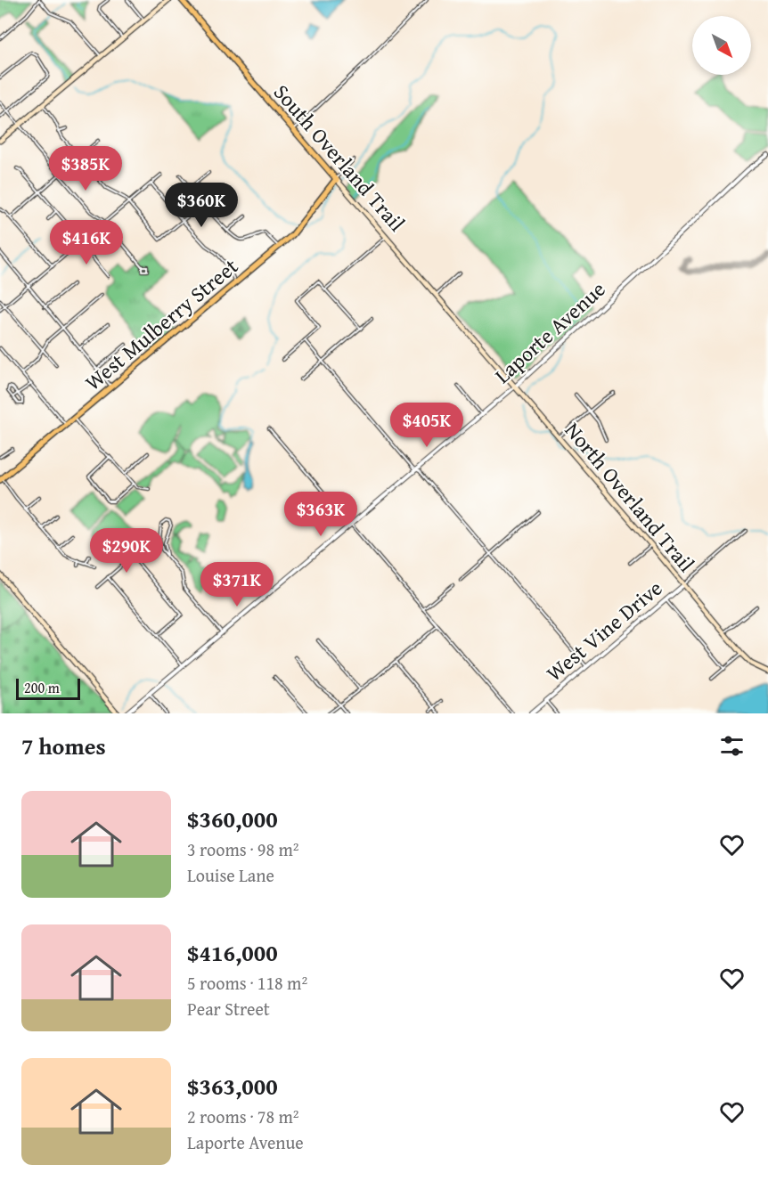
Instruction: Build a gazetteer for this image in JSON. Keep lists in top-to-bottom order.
{
  "streets": {
    "main road": ["South Overland Trail", "West Mulberry Street", "North Overland Trail"],
    "street": ["Laporte Avenue", "West Vine Drive"]
  },
  "crossings": [
    ["South Overland Trail", "West Mulberry Street"],
    ["South Overland Trail", "North Overland Trail"],
    ["Laporte Avenue", "North Overland Trail"],
    ["North Overland Trail", "West Vine Drive"]
  ],
  "scale_bar": "200 m",
  "north": "bottom right",
  "page": {
    "price": [
      "$385K",
      "$360K",
      "$416K",
      "$405K",
      "$363K",
      "$290K",
      "$371K"
    ],
    "scale": "200 m",
    "heading": "7 homes",
    "list": [
      {
        "name": "$360,000",
        "note": "3 rooms · 98 m² · Louise Lane"
      },
      {
        "name": "$416,000",
        "note": "5 rooms · 118 m² · Pear Street"
      },
      {
        "name": "$363,000",
        "note": "2 rooms · 78 m² · Laporte Avenue"
      }
    ]
  }
}
